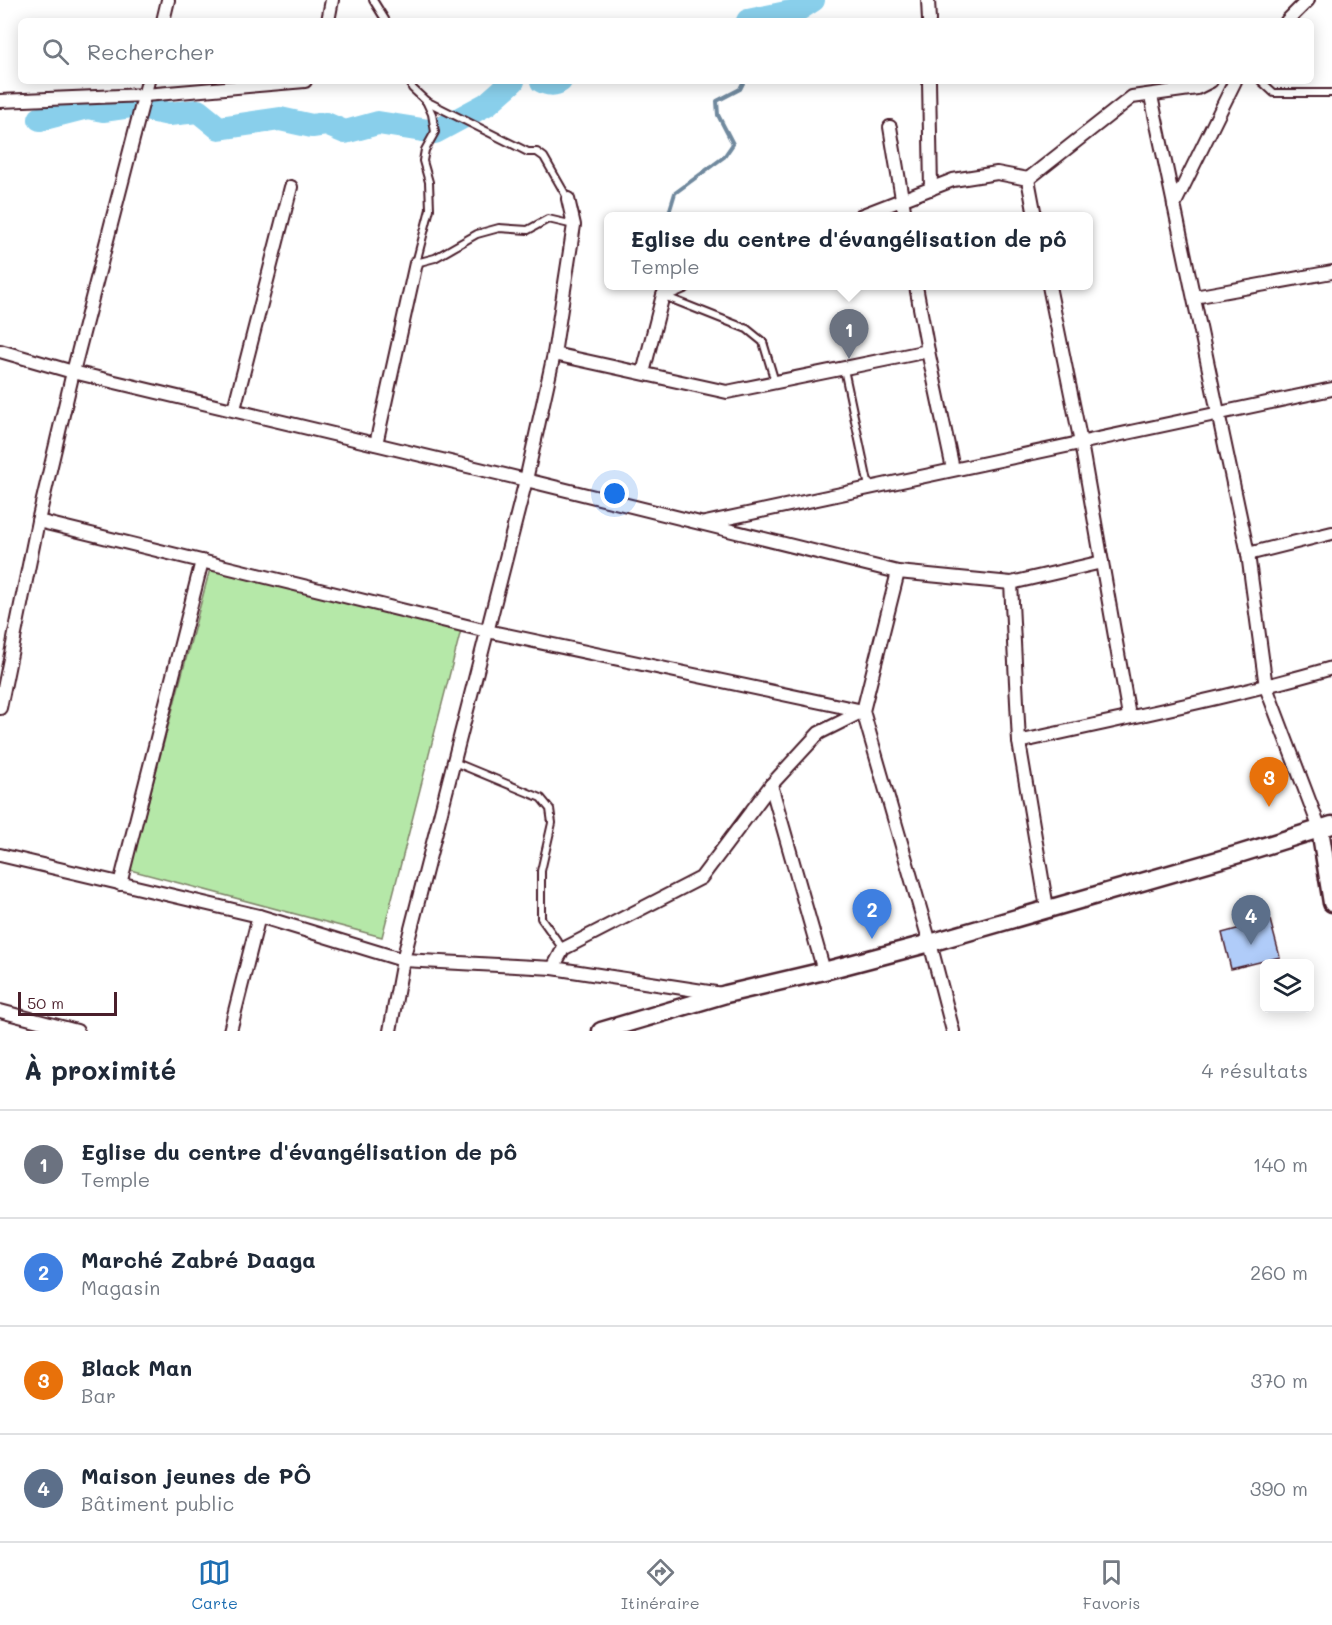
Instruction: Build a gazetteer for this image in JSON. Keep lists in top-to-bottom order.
{
  "scale_bar": "50 m",
  "page": {
    "search": "Rechercher",
    "popup": ["Eglise du centre d'évangélisation de pô", "Temple"],
    "pins": [
      "1",
      "3",
      "2",
      "4"
    ],
    "scale": "50 m",
    "heading": ["À proximité", "4 résultats"],
    "list": [
      {
        "mark": "1",
        "name": "Eglise du centre d'évangélisation de pô",
        "note": "Temple",
        "value": "140 m"
      },
      {
        "mark": "2",
        "name": "Marché Zabré Daaga",
        "note": "Magasin",
        "value": "260 m"
      },
      {
        "mark": "3",
        "name": "Black Man",
        "note": "Bar",
        "value": "370 m"
      },
      {
        "mark": "4",
        "name": "Maison jeunes de PÔ",
        "note": "Bâtiment public",
        "value": "390 m"
      }
    ],
    "nav": ["Carte", "Itinéraire", "Favoris"]
  }
}
